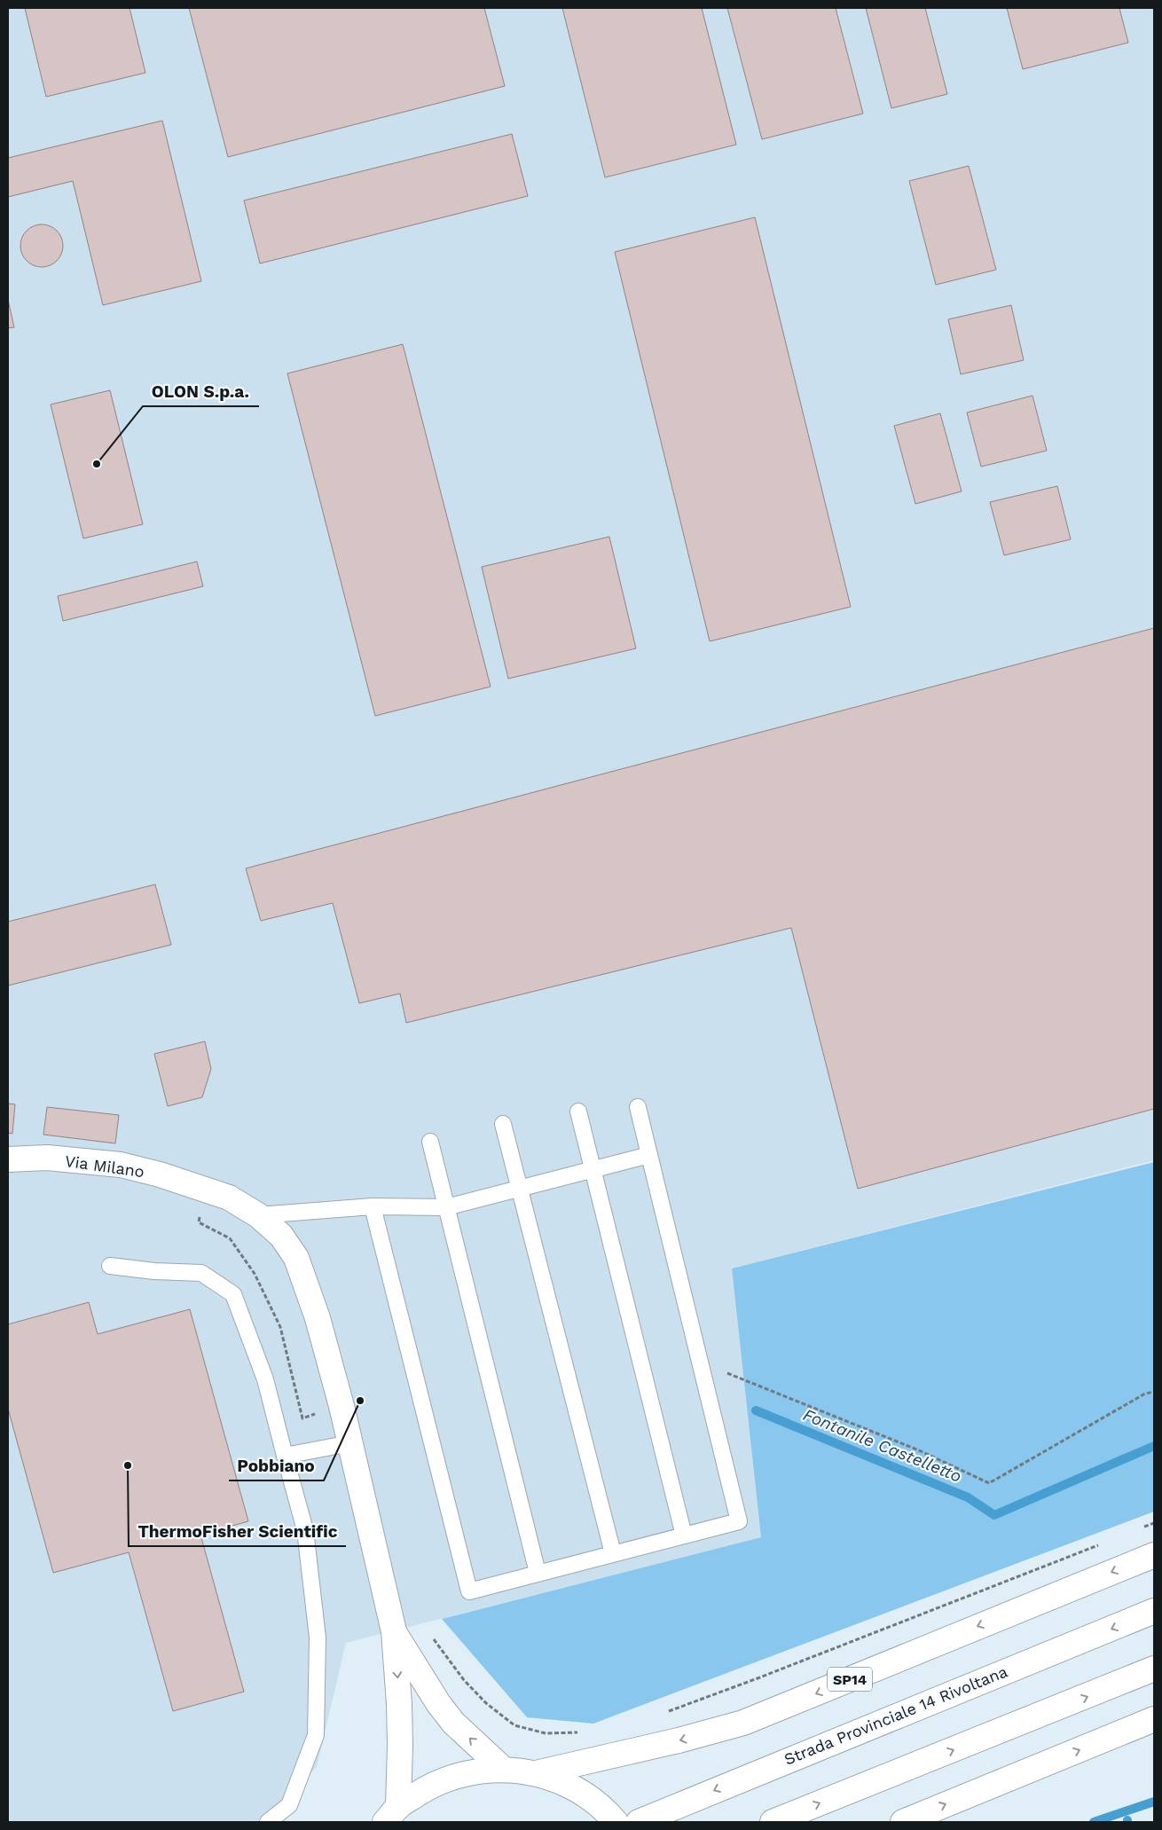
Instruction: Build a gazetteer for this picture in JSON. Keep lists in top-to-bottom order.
{
  "streets": {
    "main road": ["Via Milano", "SP14", "Strada Provinciale 14 Rivoltana"]
  },
  "water": ["Fontanile Castelletto"],
  "places": ["OLON S.p.a.", "Pobbiano", "ThermoFisher Scientific"]
}
